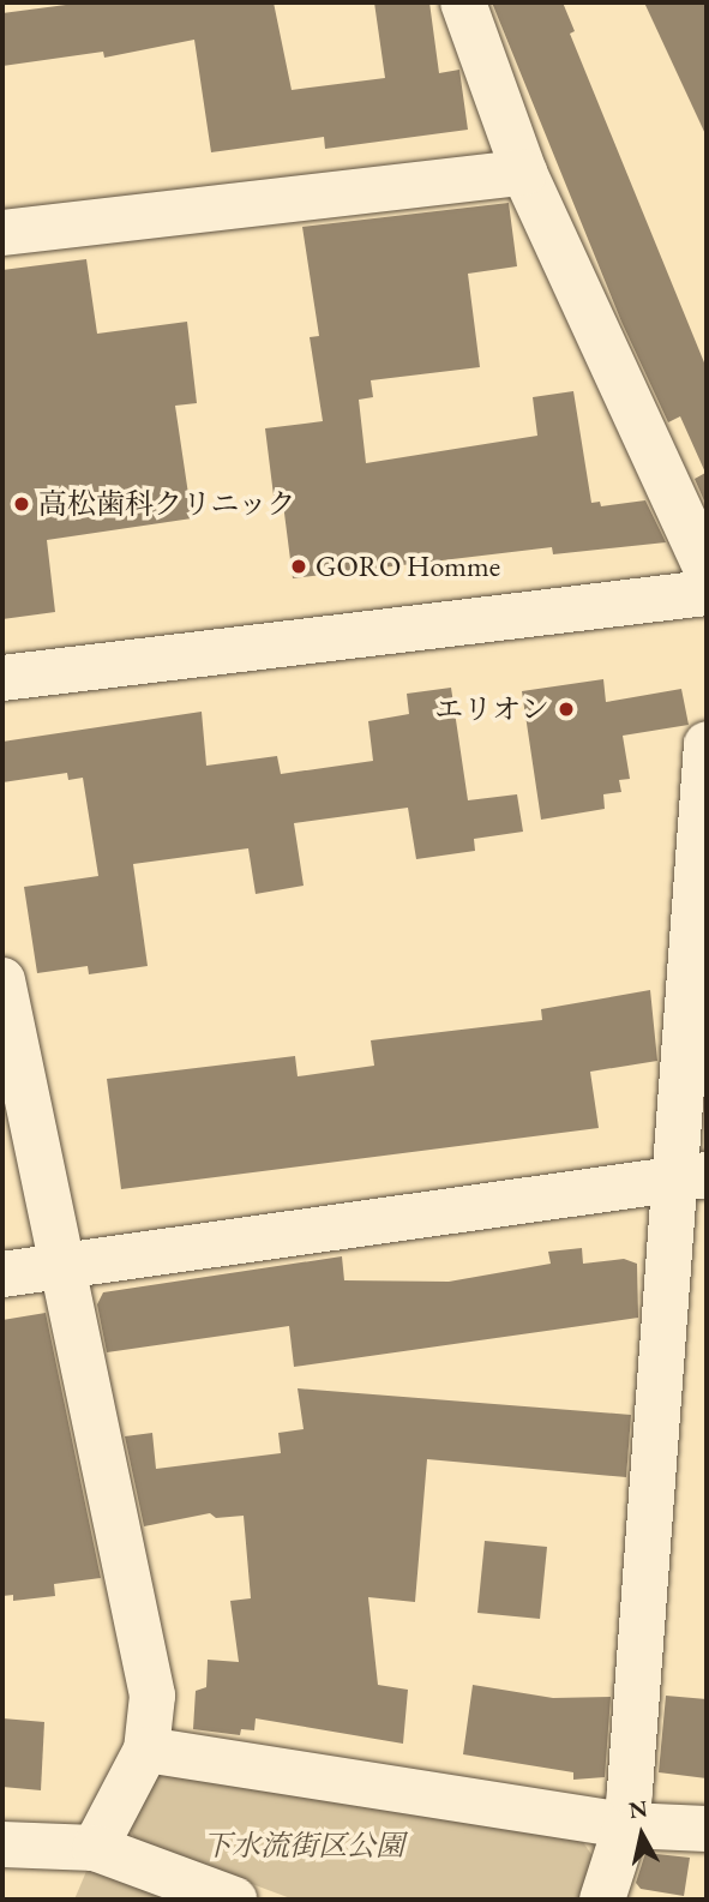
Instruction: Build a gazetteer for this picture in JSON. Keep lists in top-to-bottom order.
{
  "parks": ["下水流街区公園"],
  "places": ["高松歯科クリニック", "GORO Homme", "エリオン"],
  "north": "top"
}
